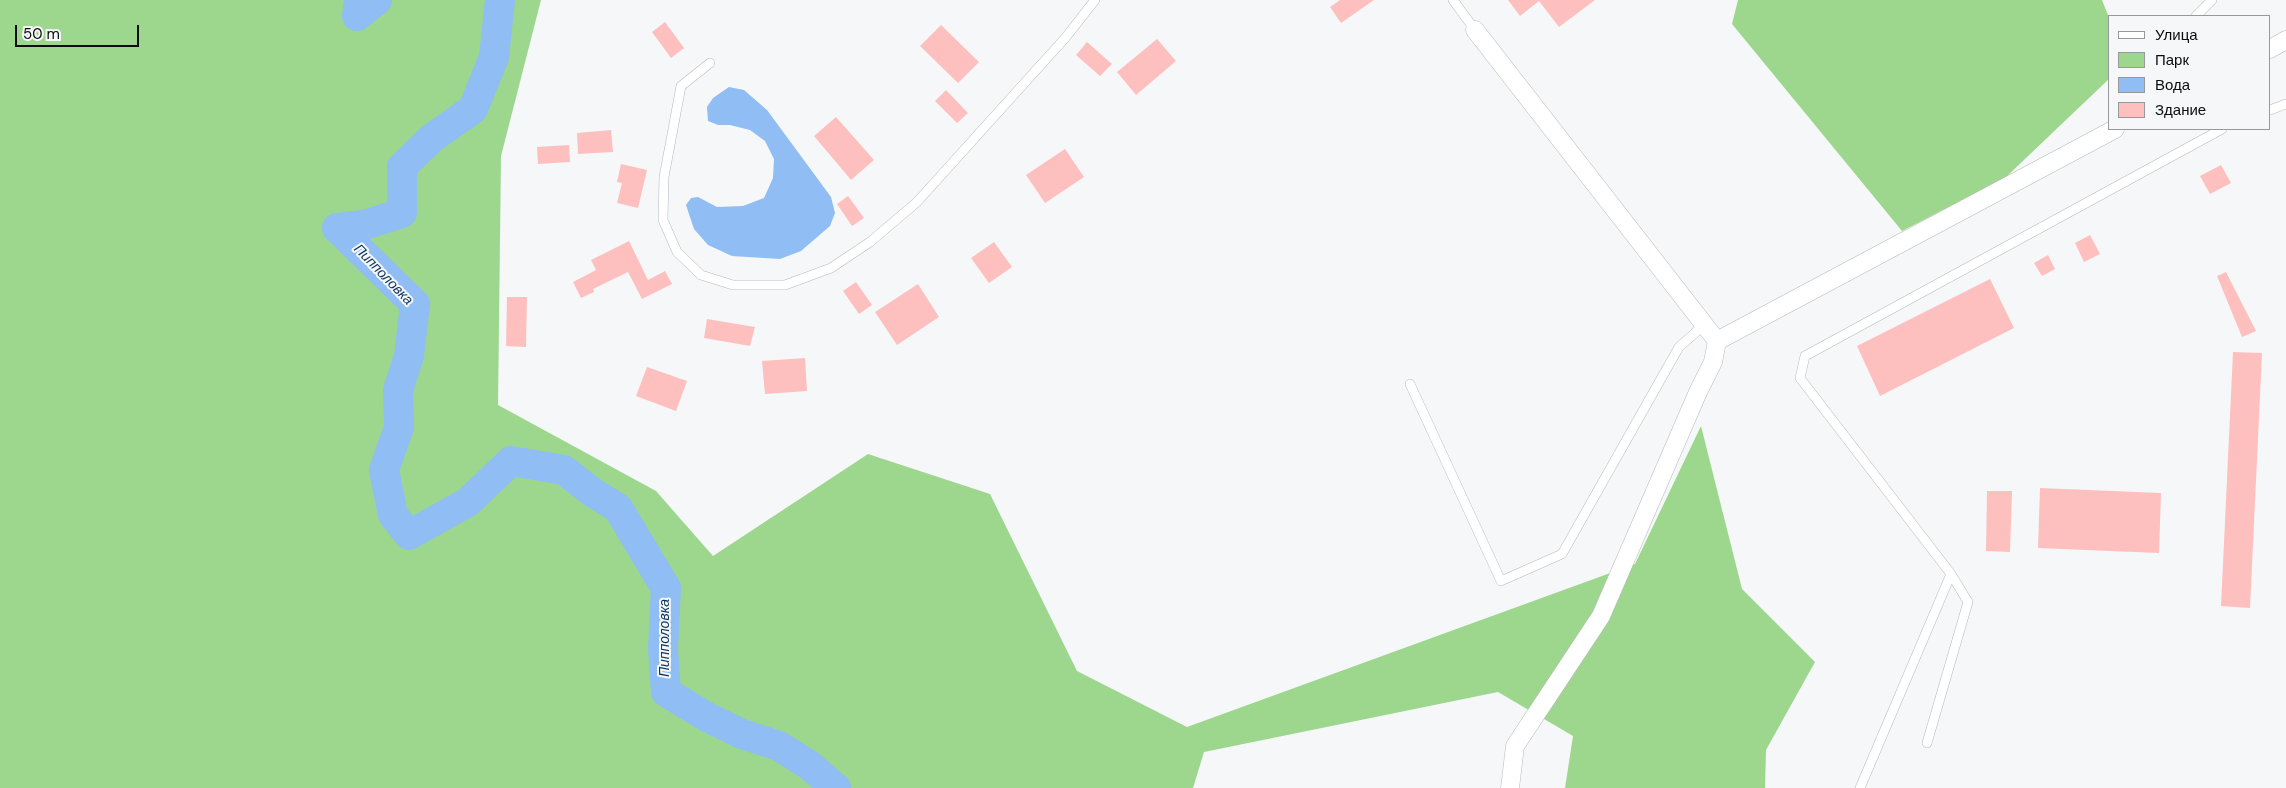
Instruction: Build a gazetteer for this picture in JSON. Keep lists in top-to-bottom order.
{
  "water": ["Пипполовка"],
  "legend": [
    "Улица",
    "Парк",
    "Вода",
    "Здание"
  ],
  "scale_bar": "50 m"
}
